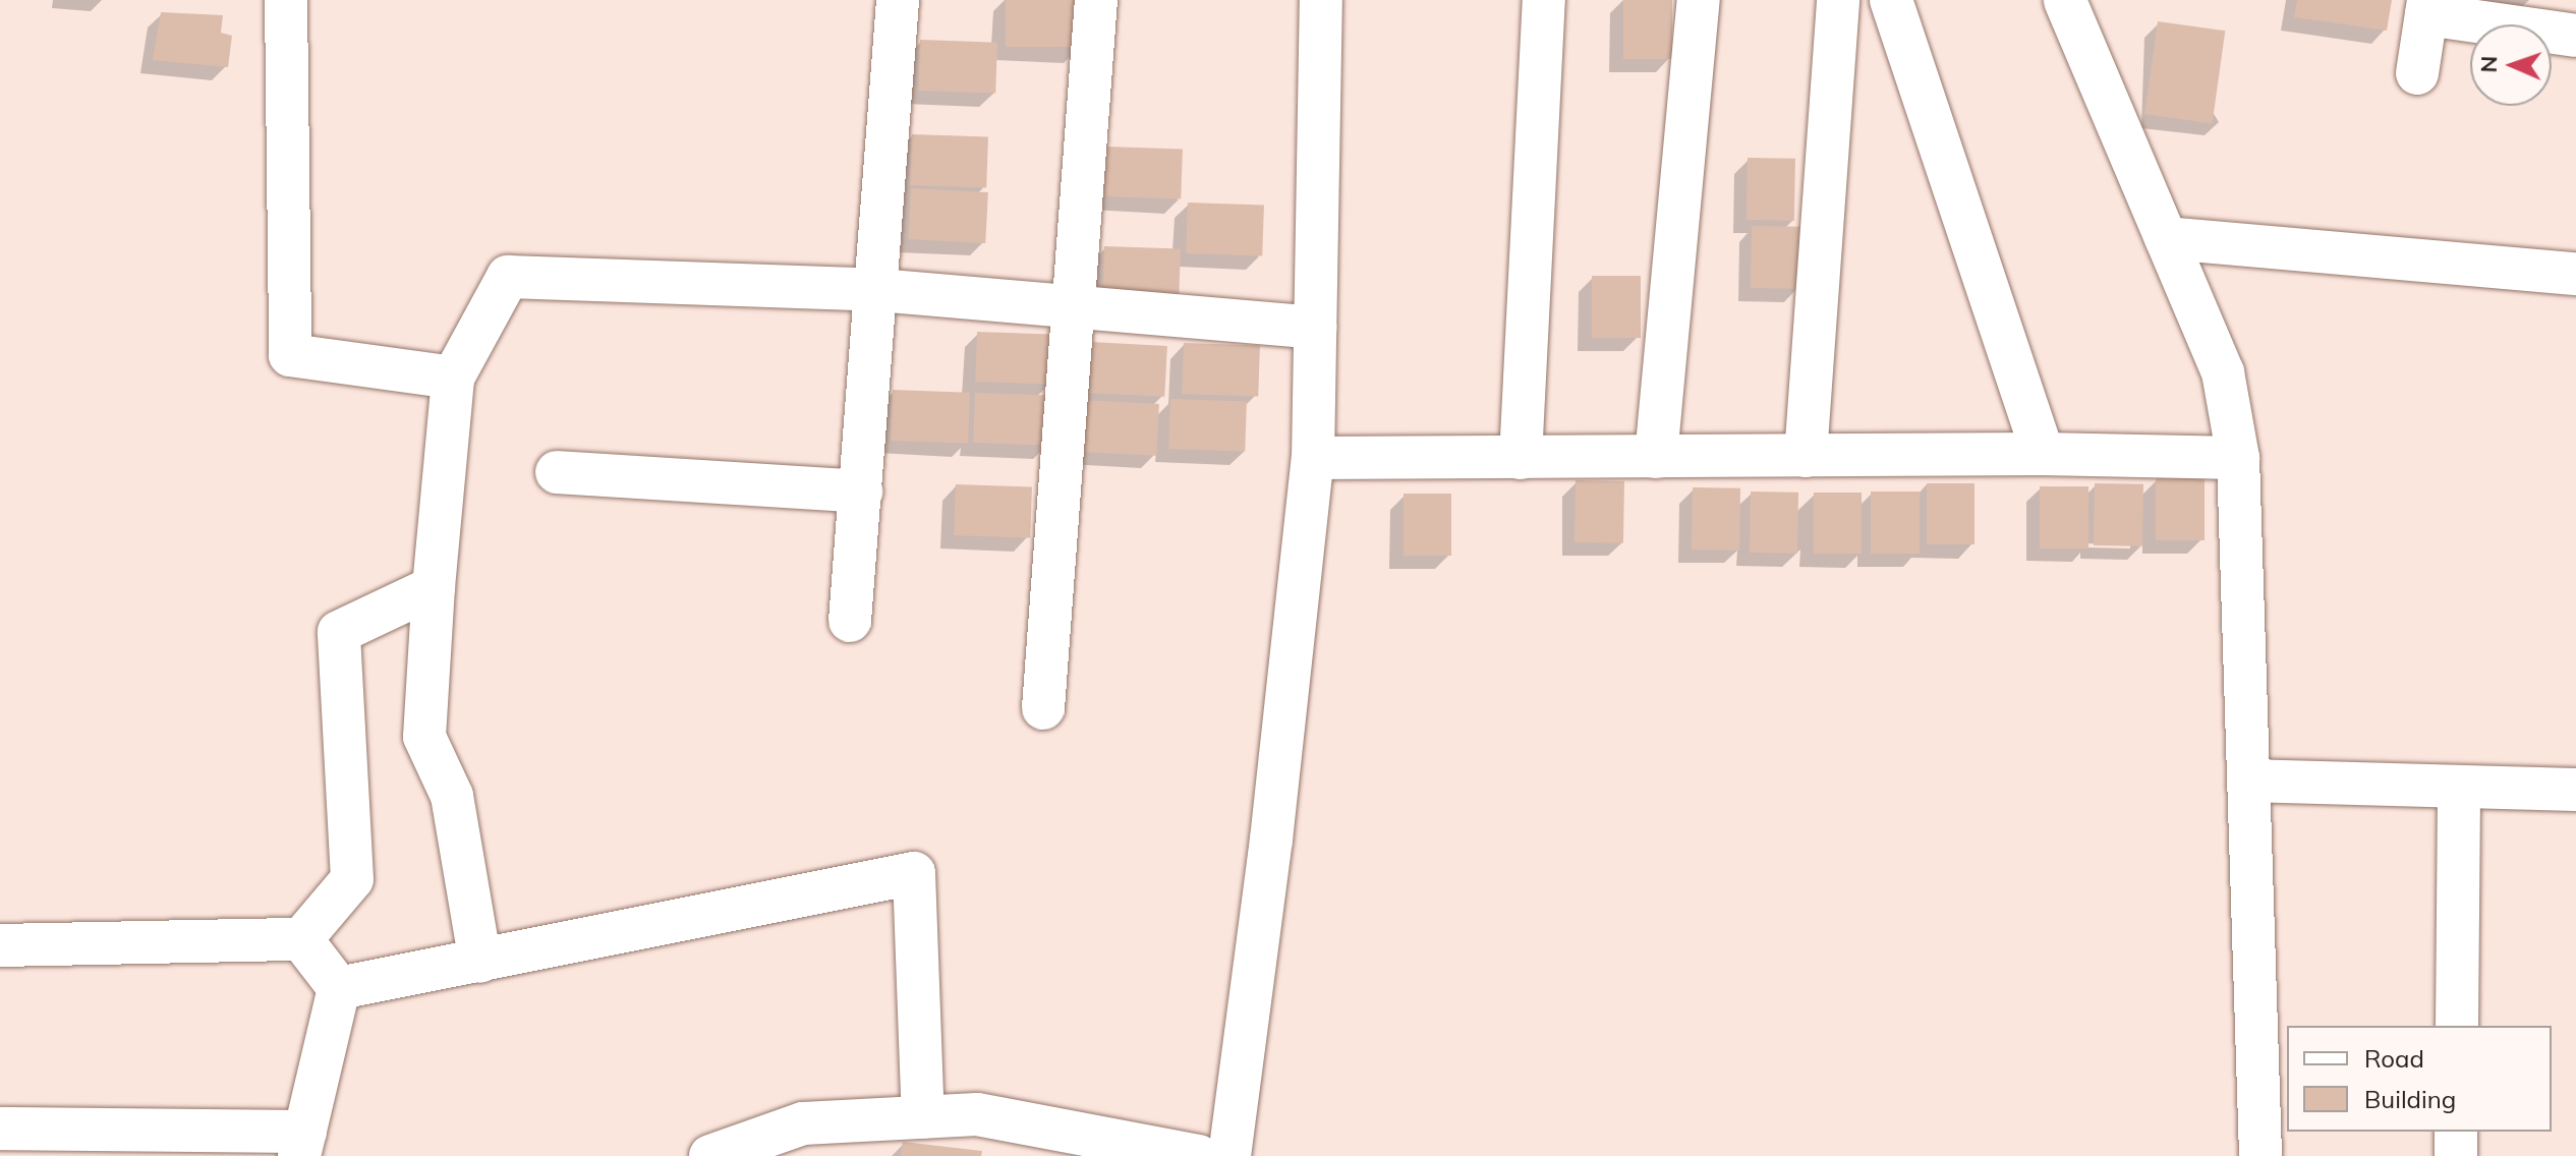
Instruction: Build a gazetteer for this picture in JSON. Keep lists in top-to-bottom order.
{
  "legend": ["Road", "Building"],
  "north": "left"
}
